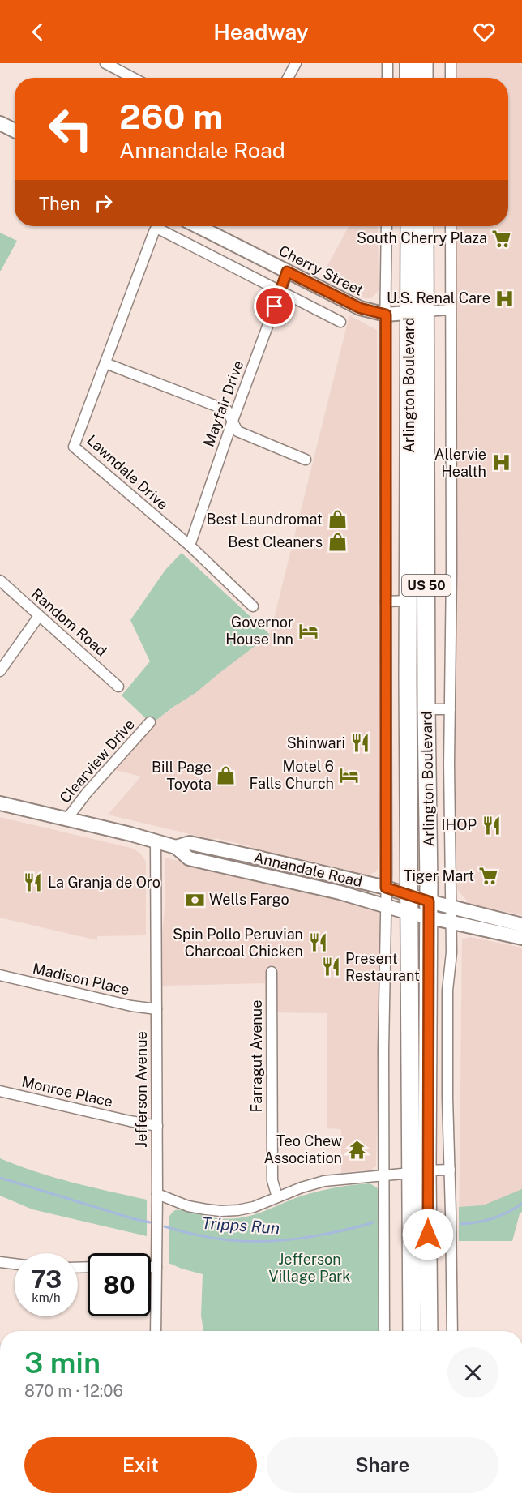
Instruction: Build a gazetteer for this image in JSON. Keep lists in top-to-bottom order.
{
  "streets": {
    "highway": ["Arlington Boulevard", "US 50"],
    "main road": ["Cherry Street", "Annandale Road"],
    "street": [
      "Mayfair Drive",
      "Lawndale Drive",
      "Random Road",
      "Clearview Drive",
      "Madison Place",
      "Farragut Avenue",
      "Jefferson Avenue",
      "Monroe Place"
    ]
  },
  "crossings": [
    ["Cherry Street", "Arlington Boulevard"],
    ["Cherry Street", "Mayfair Drive"],
    ["Arlington Boulevard", "Annandale Road"],
    ["Mayfair Drive", "Lawndale Drive"],
    ["Clearview Drive", "Annandale Road"],
    ["Annandale Road", "Jefferson Avenue"],
    ["Madison Place", "Jefferson Avenue"],
    ["Jefferson Avenue", "Monroe Place"]
  ],
  "water": ["Tripps Run"],
  "parks": ["Jefferson Village Park"],
  "places": {
    "supermarket": ["South Cherry Plaza", "Tiger Mart"],
    "hospital": ["U.S. Renal Care", "Allervie Health"],
    "shop": ["Best Laundromat", "Best Cleaners", "Bill Page Toyota"],
    "hotel": ["Governor House Inn", "Motel 6 Falls Church"],
    "restaurant": [
      "Shinwari",
      "IHOP",
      "La Granja de Oro",
      "Spin Pollo Peruvian Charcoal Chicken",
      "Present Restaurant"
    ],
    "bank": ["Wells Fargo"],
    "temple": ["Teo Chew Association"]
  },
  "page": {
    "header": "Headway",
    "turn": ["260 m", "Annandale Road"],
    "then": "Then",
    "speed": "73 km/h",
    "limit": "80",
    "heading": ["3 min", "870 m · 12:06"],
    "buttons": ["Exit", "Share"]
  }
}
